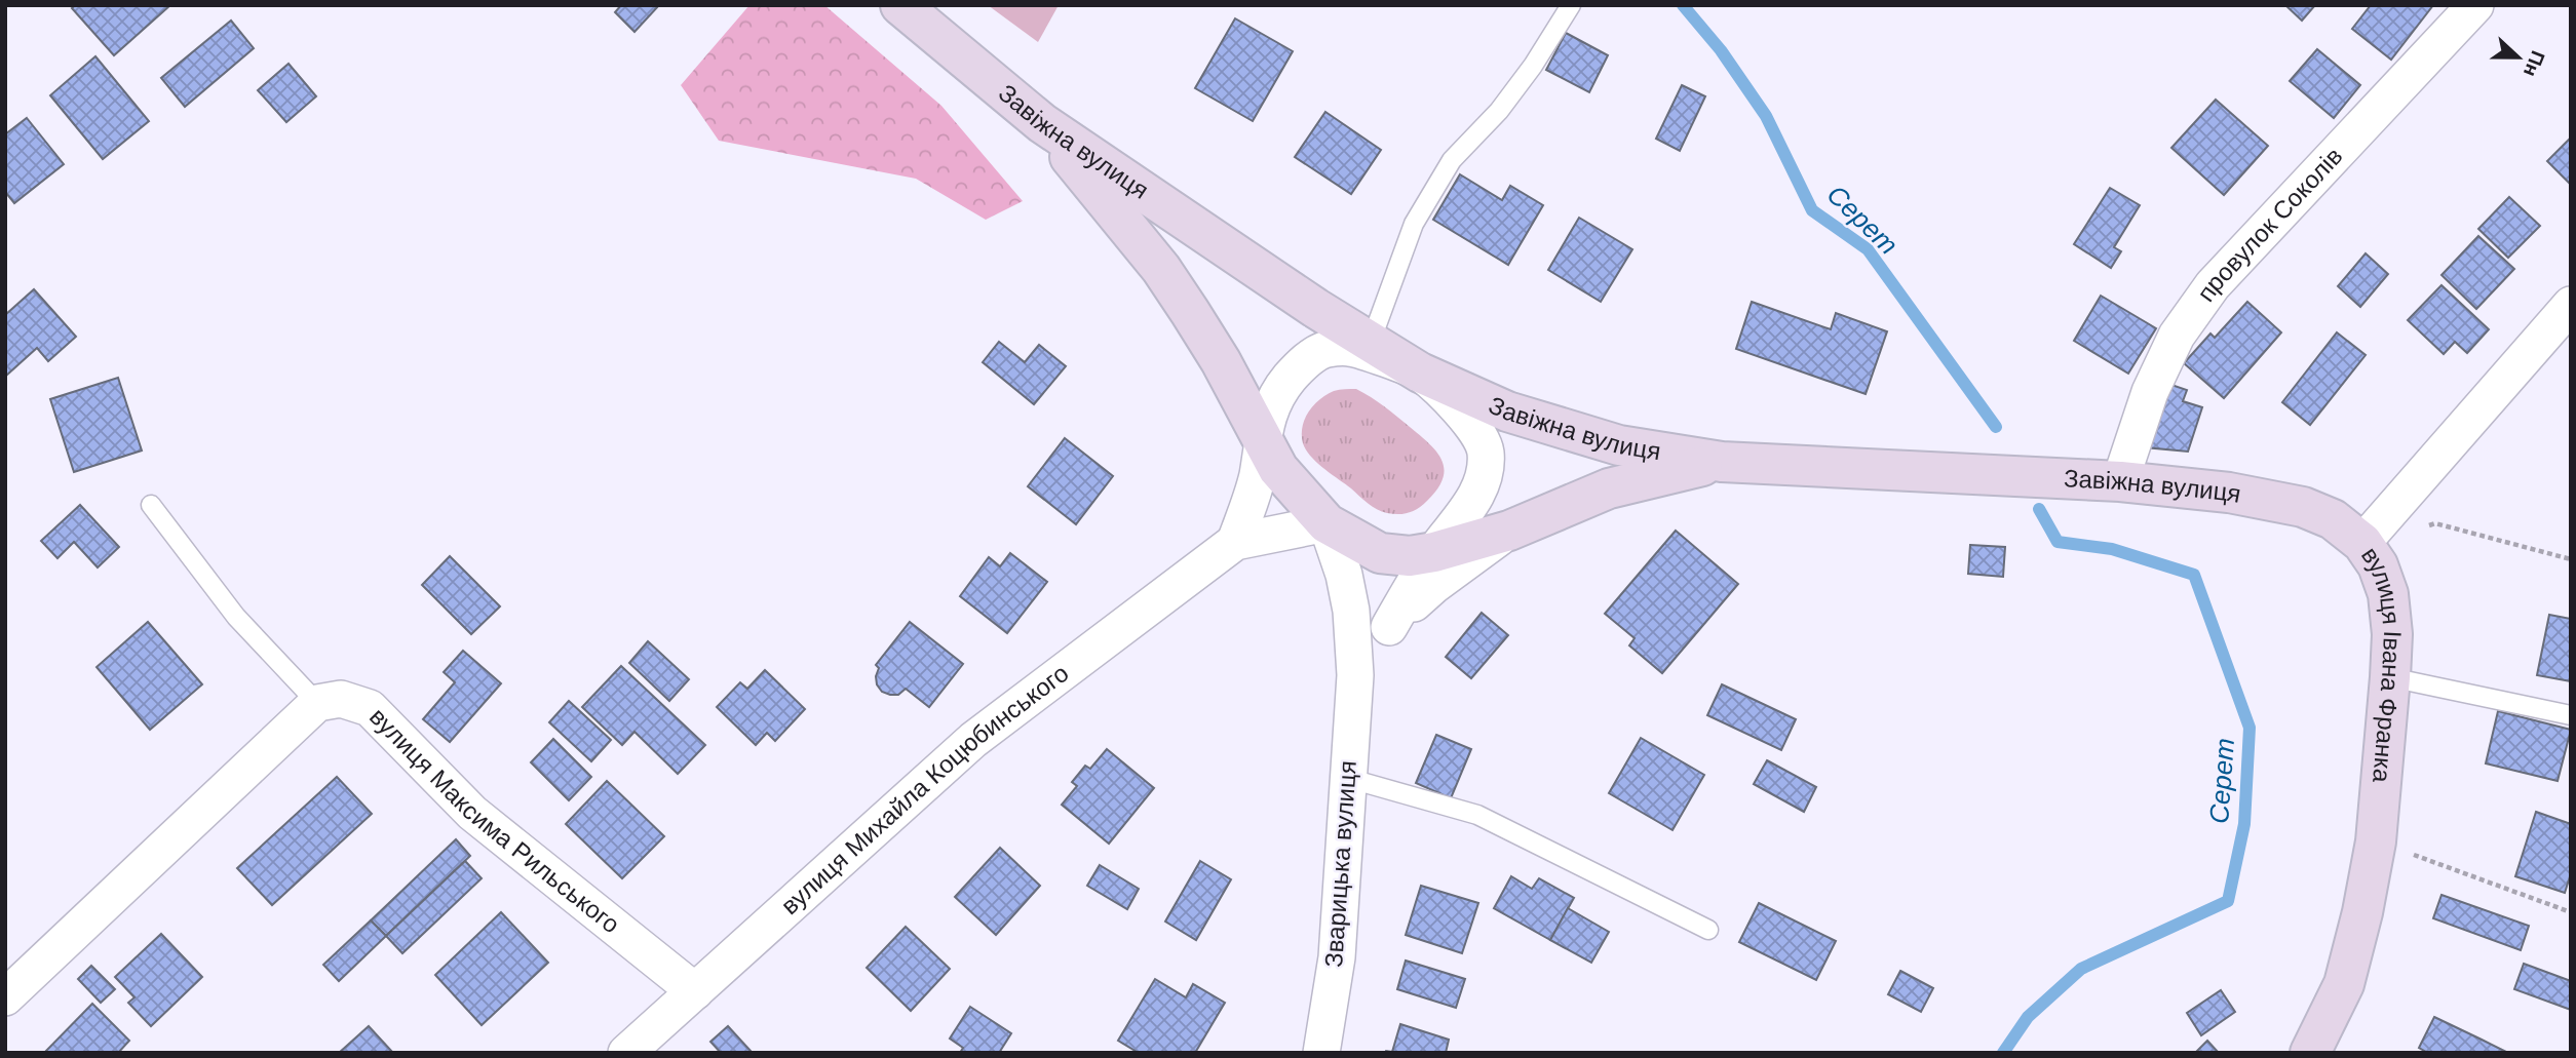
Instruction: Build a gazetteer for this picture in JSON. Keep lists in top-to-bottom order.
{
  "streets": {
    "main road": ["Завіжна вулиця", "вулиця Івана Франка"],
    "street": [
      "провулок Соколів",
      "вулиця Михайла Коцюбинського",
      "вулиця Максима Рильського",
      "Зварицька вулиця"
    ]
  },
  "crossings": [
    ["Завіжна вулиця", "провулок Соколів"],
    ["Завіжна вулиця", "вулиця Івана Франка"],
    ["Завіжна вулиця", "Зварицька вулиця"],
    ["вулиця Михайла Коцюбинського", "вулиця Максима Рильського"]
  ],
  "water": ["Серет"],
  "north": "right"
}
